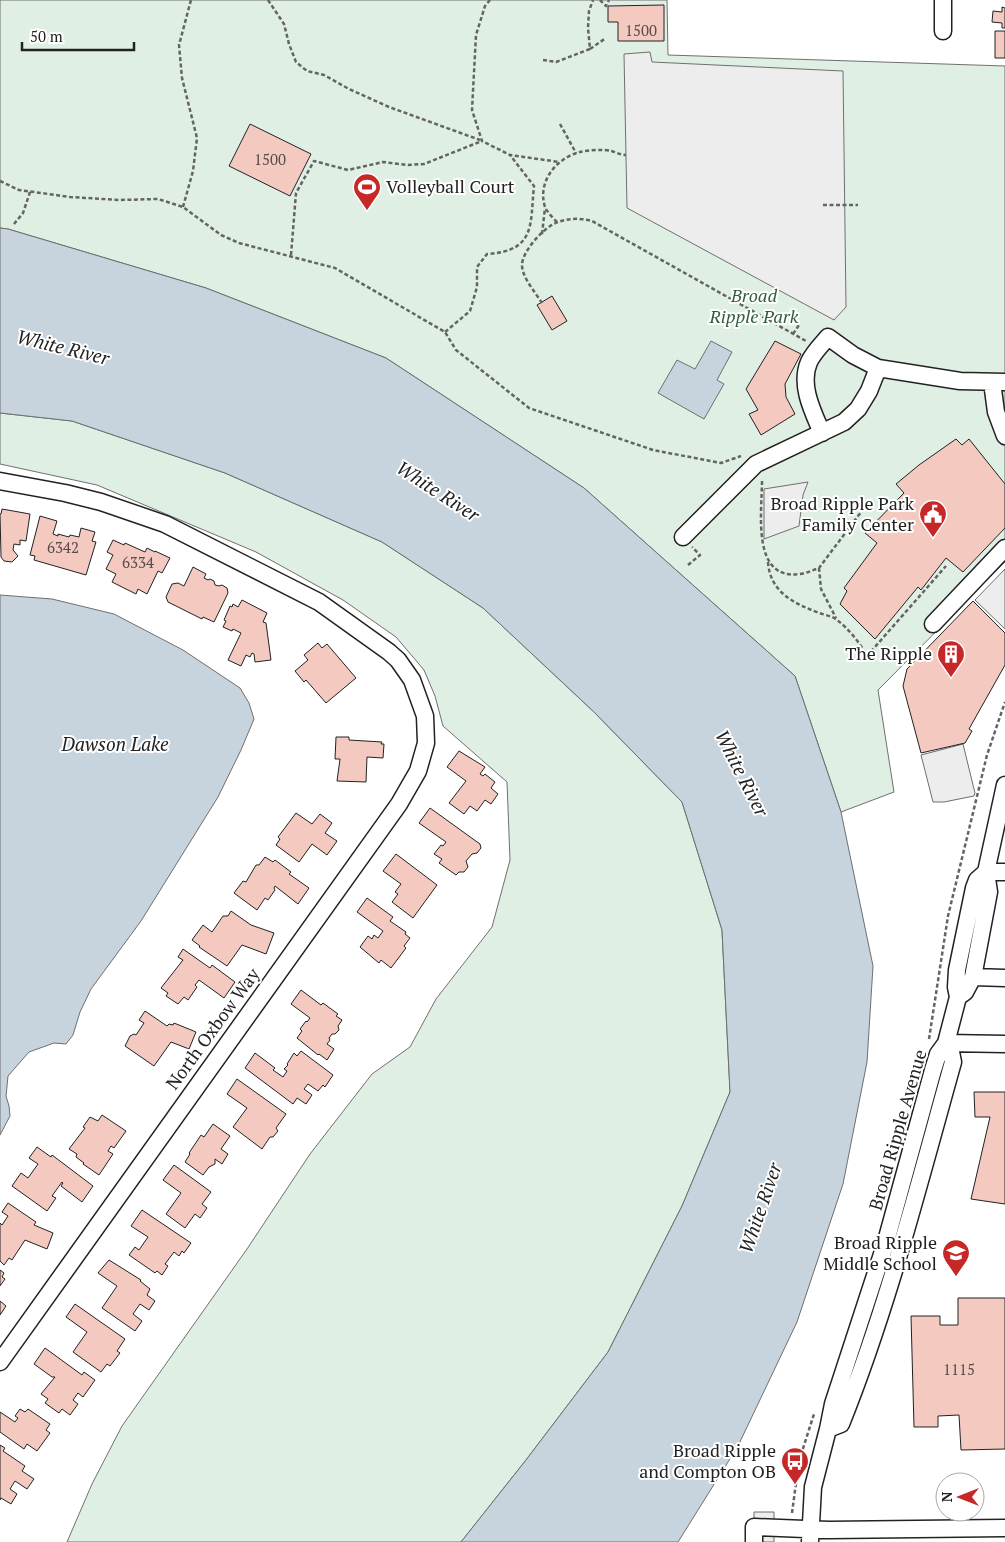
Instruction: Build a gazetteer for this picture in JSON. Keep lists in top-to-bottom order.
{
  "streets": {
    "street": ["North Oxbow Way", "Broad Ripple Avenue"]
  },
  "water": ["White River", "Dawson Lake"],
  "parks": ["Broad Ripple Park"],
  "places": {
    "sports": ["Volleyball Court"],
    "public building": ["Broad Ripple Park Family Center"],
    "building": ["The Ripple"],
    "school or university": ["Broad Ripple Middle School"],
    "bus stop": ["Broad Ripple and Compton OB"]
  },
  "house_numbers": [
    "1500",
    "1500",
    "6342",
    "6334",
    "1115"
  ],
  "scale_bar": "50 m",
  "north": "left"
}
